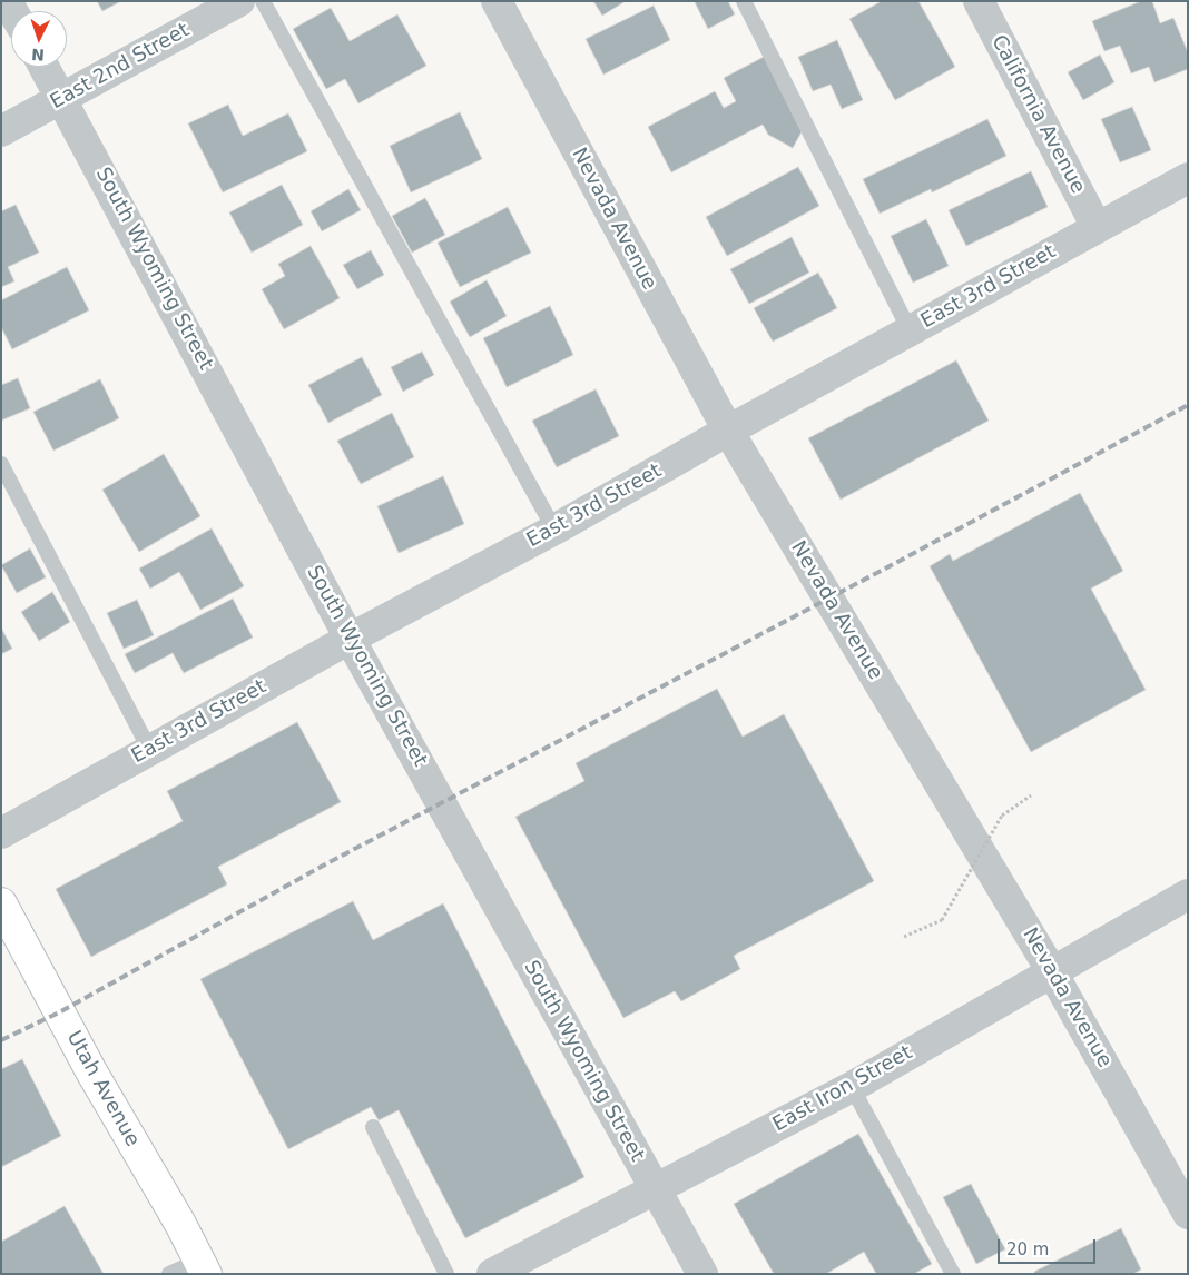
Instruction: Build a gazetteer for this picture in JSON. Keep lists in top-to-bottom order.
{
  "streets": {
    "main road": ["Utah Avenue"],
    "street": [
      "East 2nd Street",
      "California Avenue",
      "Nevada Avenue",
      "South Wyoming Street",
      "East 3rd Street",
      "East Iron Street"
    ]
  },
  "crossings": [
    ["East 2nd Street", "South Wyoming Street"],
    ["California Avenue", "East 3rd Street"],
    ["Nevada Avenue", "East 3rd Street"],
    ["Nevada Avenue", "East Iron Street"],
    ["South Wyoming Street", "East 3rd Street"],
    ["South Wyoming Street", "East Iron Street"]
  ],
  "scale_bar": "20 m",
  "north": "bottom"
}
